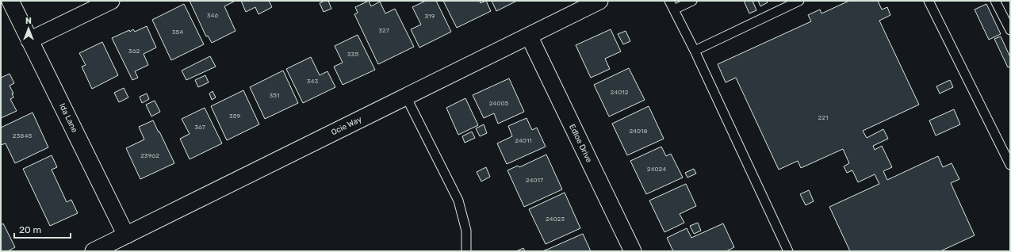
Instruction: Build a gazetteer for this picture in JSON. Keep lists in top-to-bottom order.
{
  "streets": {
    "street": ["Ida Lane", "Ocie Way", "Edloe Drive"]
  },
  "crossings": [
    ["Ida Lane", "Ocie Way"],
    ["Ocie Way", "Edloe Drive"]
  ],
  "house_numbers": [
    "346",
    "319",
    "327",
    "354",
    "362",
    "335",
    "343",
    "24012",
    "351",
    "24005",
    "359",
    "221",
    "367",
    "24018",
    "23845",
    "24011",
    "23962",
    "24024",
    "24017",
    "24023"
  ],
  "scale_bar": "20 m",
  "north": "top"
}
